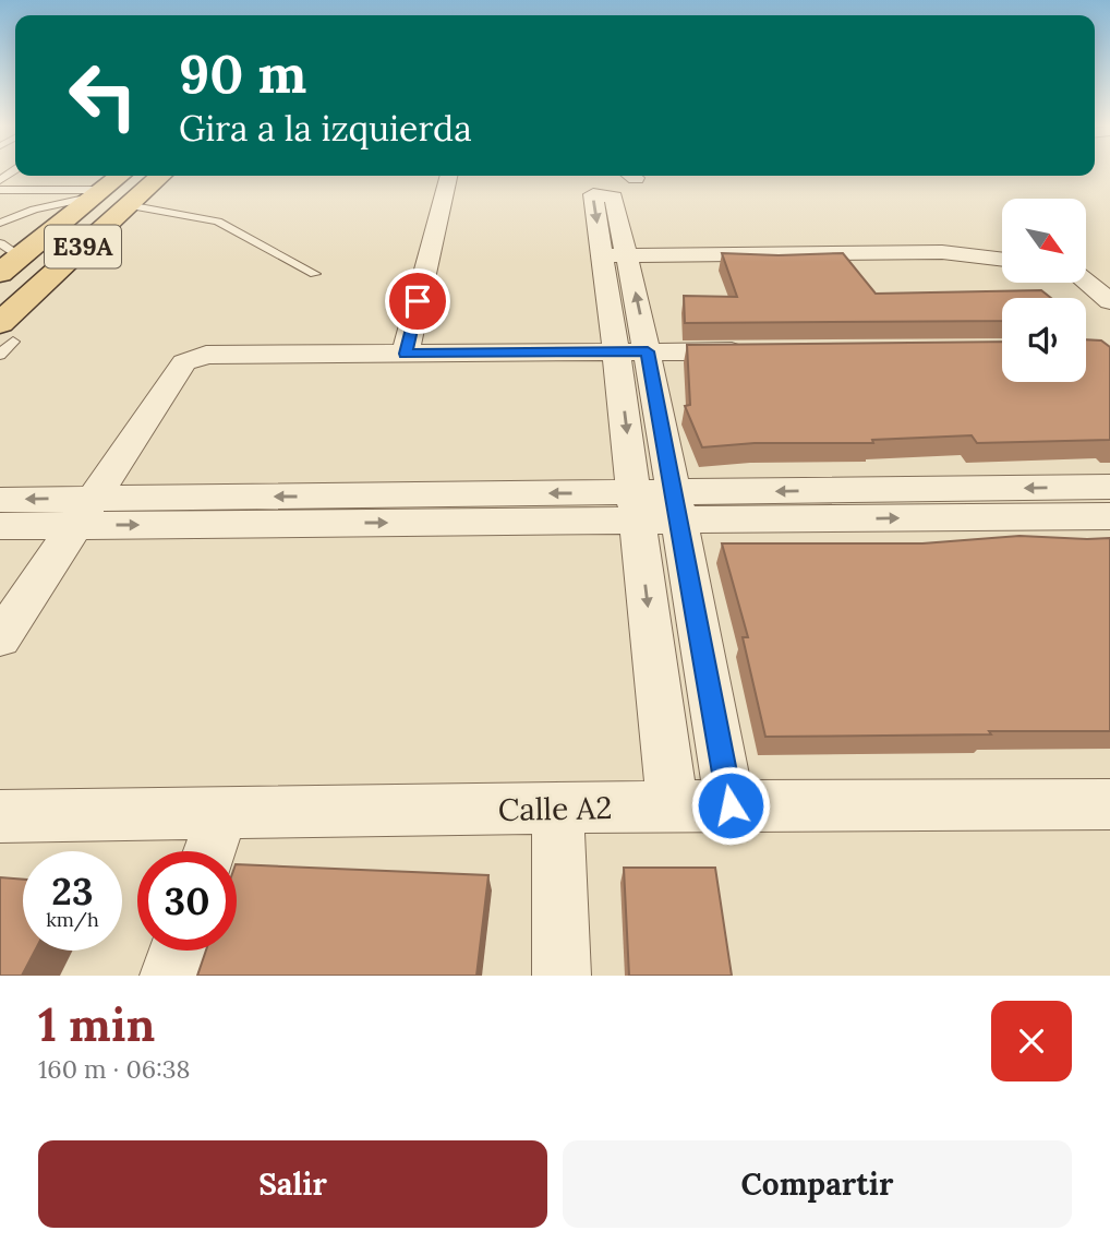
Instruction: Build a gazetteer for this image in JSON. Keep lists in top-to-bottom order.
{
  "streets": {
    "main road": ["E39A"],
    "street": ["Calle A2"]
  },
  "north": "bottom right",
  "page": {
    "turn": ["90 m", "Gira a la izquierda"],
    "speed": "23 km/h",
    "limit": "30",
    "heading": ["1 min", "160 m · 06:38"],
    "buttons": ["Salir", "Compartir"]
  }
}
